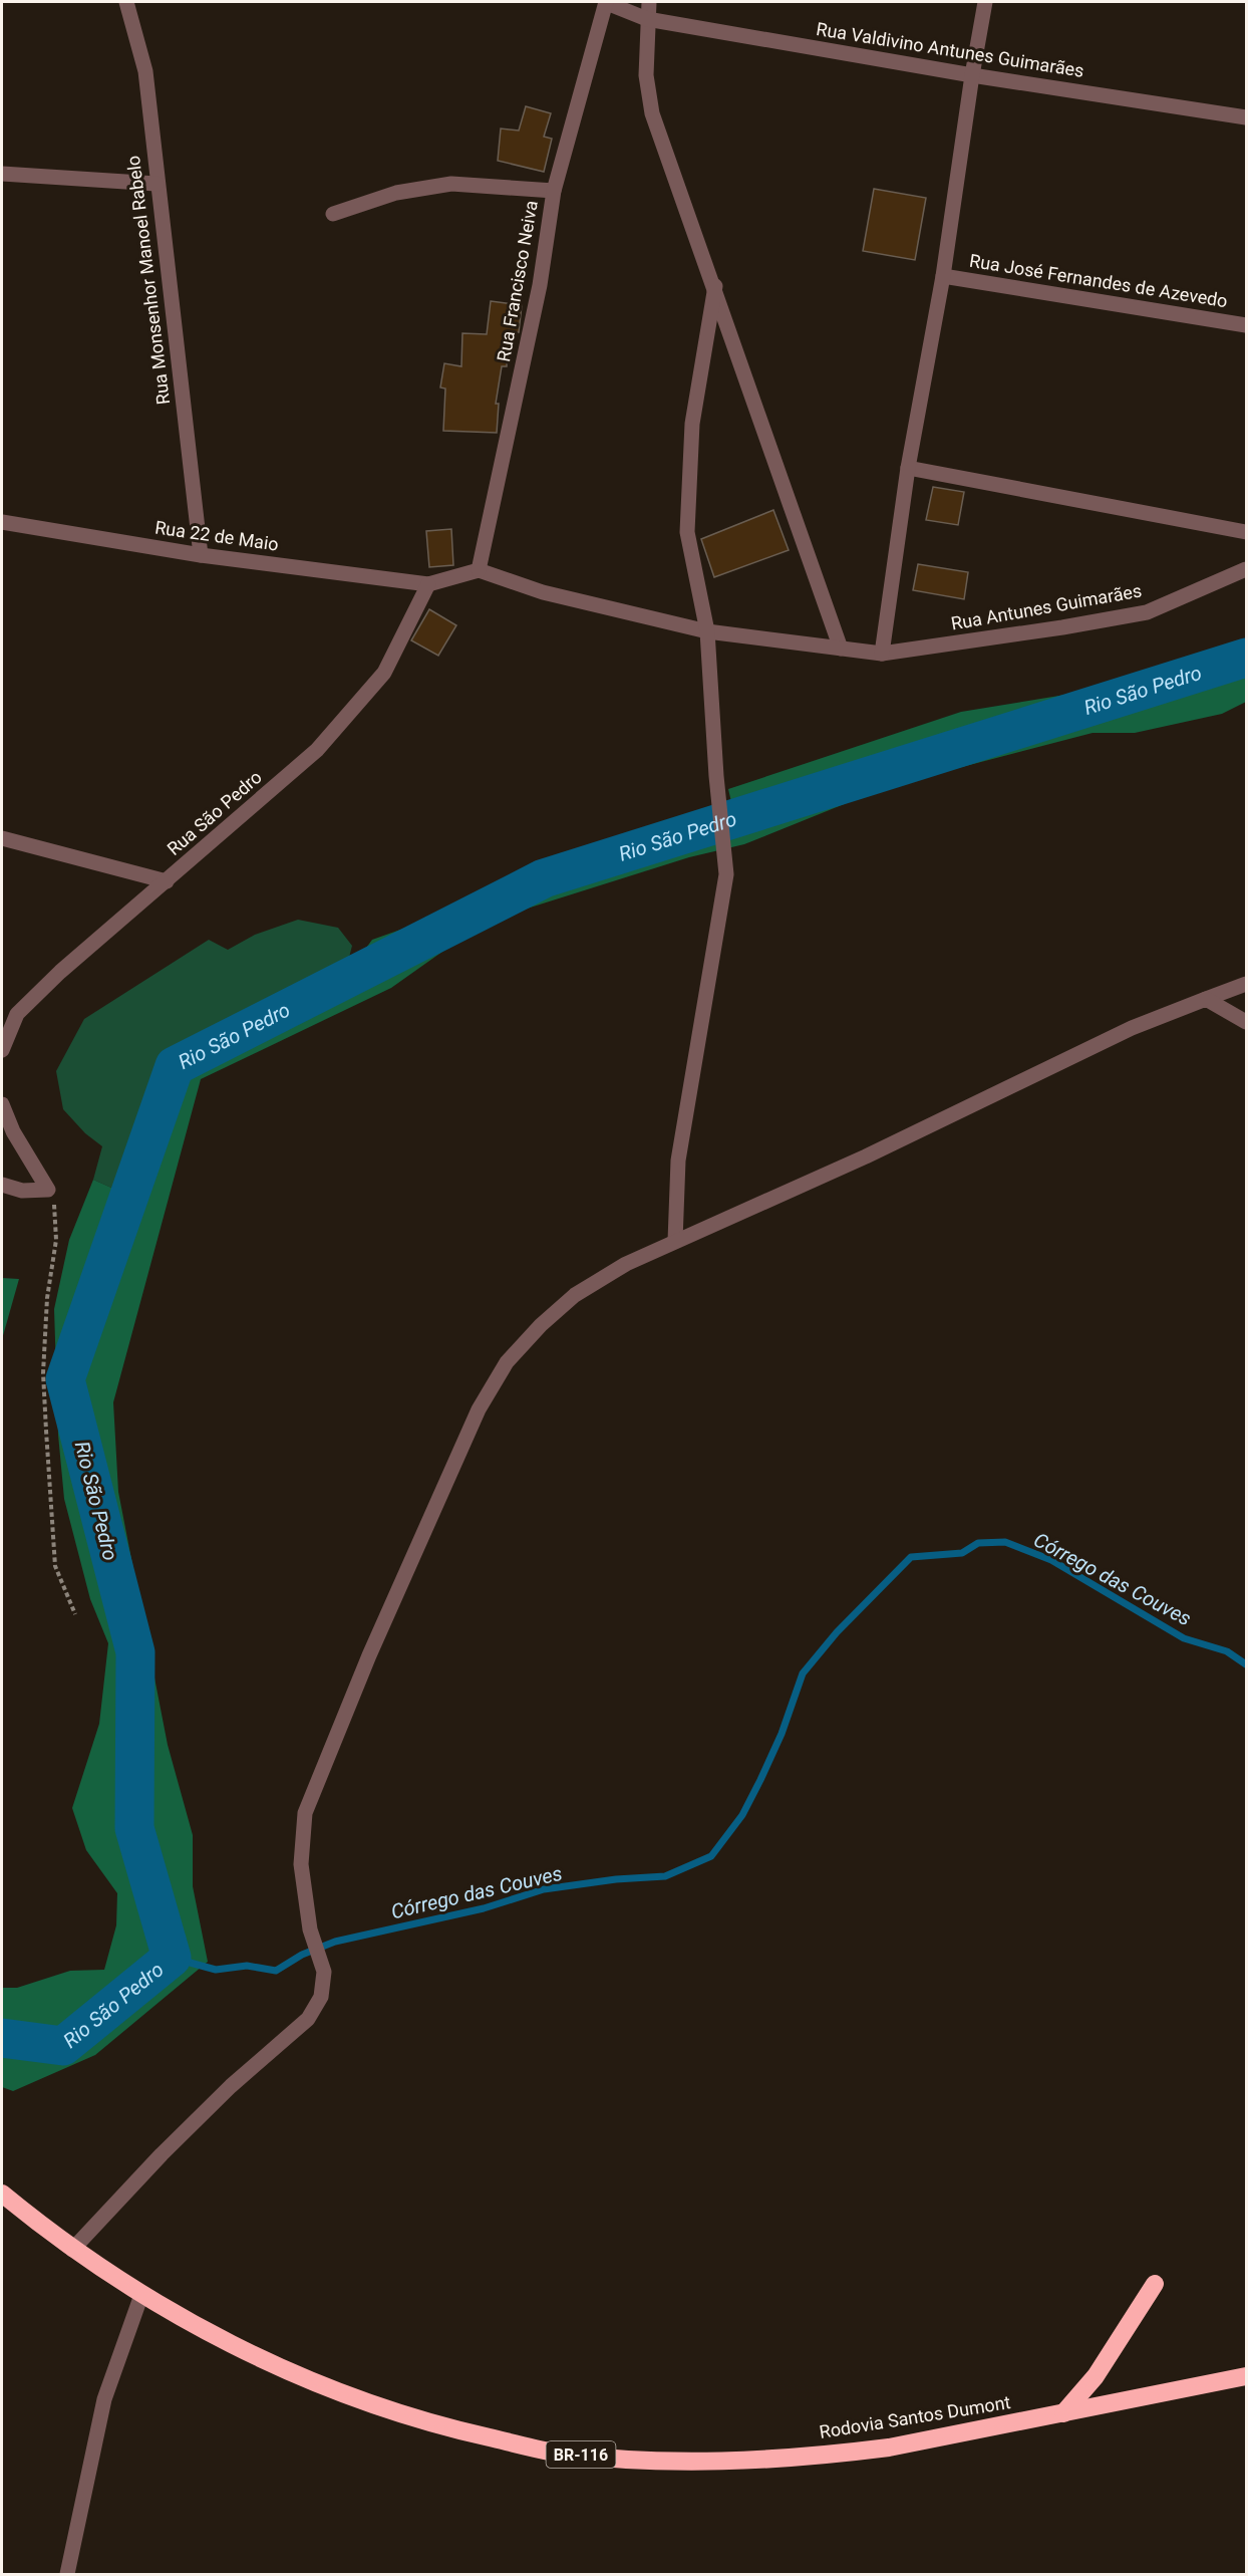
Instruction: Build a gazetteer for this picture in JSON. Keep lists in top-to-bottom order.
{
  "streets": {
    "highway": ["Rodovia Santos Dumont", "BR-116"],
    "street": [
      "Rua Valdivino Antunes Guimarães",
      "Rua Monsenhor Manoel Rabelo",
      "Rua Francisco Neiva",
      "Rua José Fernandes de Azevedo",
      "Rua 22 de Maio",
      "Rua Antunes Guimarães",
      "Rua São Pedro"
    ]
  },
  "crossings": [
    ["Rua Valdivino Antunes Guimarães", "Rua Francisco Neiva"],
    ["Rua Monsenhor Manoel Rabelo", "Rua 22 de Maio"],
    ["Rua Francisco Neiva", "Rua Antunes Guimarães"],
    ["Rua 22 de Maio", "Rua São Pedro"]
  ],
  "water": ["Rio São Pedro", "Córrego das Couves"]
}
